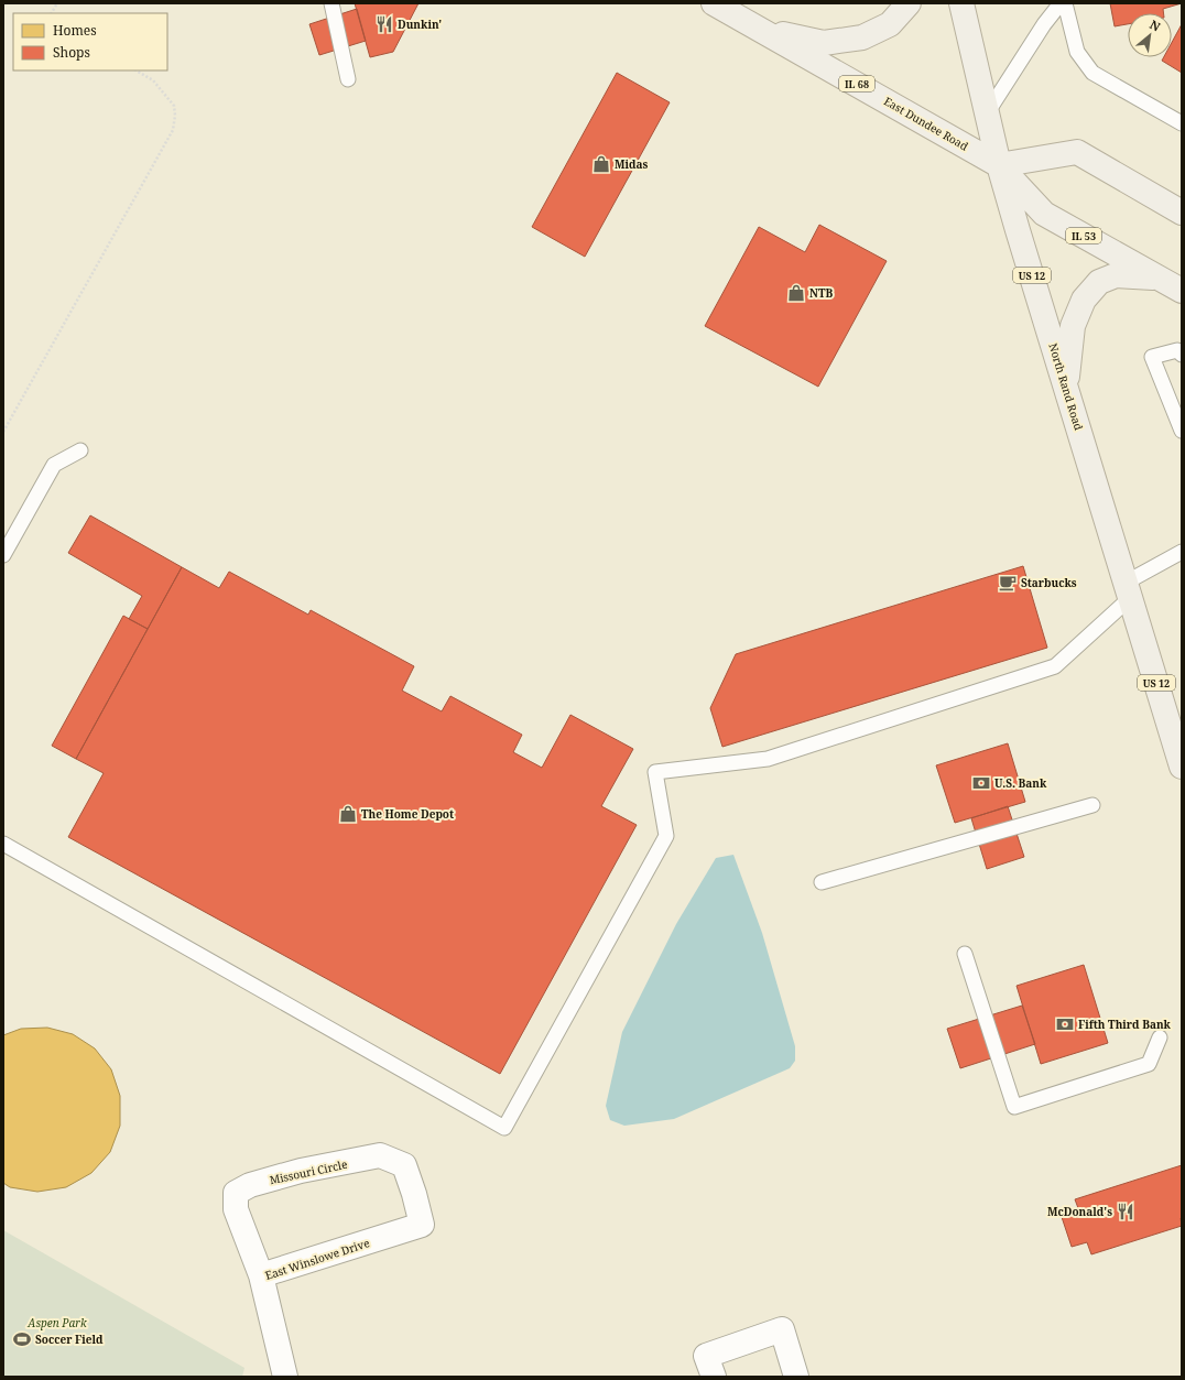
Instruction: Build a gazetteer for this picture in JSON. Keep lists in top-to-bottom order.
{
  "streets": {
    "main road": [
      "IL 68",
      "East Dundee Road",
      "IL 53",
      "US 12",
      "North Rand Road"
    ],
    "street": ["Missouri Circle", "East Winslowe Drive"]
  },
  "crossings": [
    ["East Dundee Road", "North Rand Road"],
    ["Missouri Circle", "East Winslowe Drive"]
  ],
  "parks": ["Aspen Park"],
  "places": {
    "restaurant": ["Dunkin'", "McDonald's"],
    "shop": ["Midas", "NTB", "The Home Depot"],
    "cafe": ["Starbucks"],
    "bank": ["U.S. Bank", "Fifth Third Bank"],
    "sports": ["Soccer Field"]
  },
  "legend": ["Homes", "Shops"],
  "north": "top right"
}
